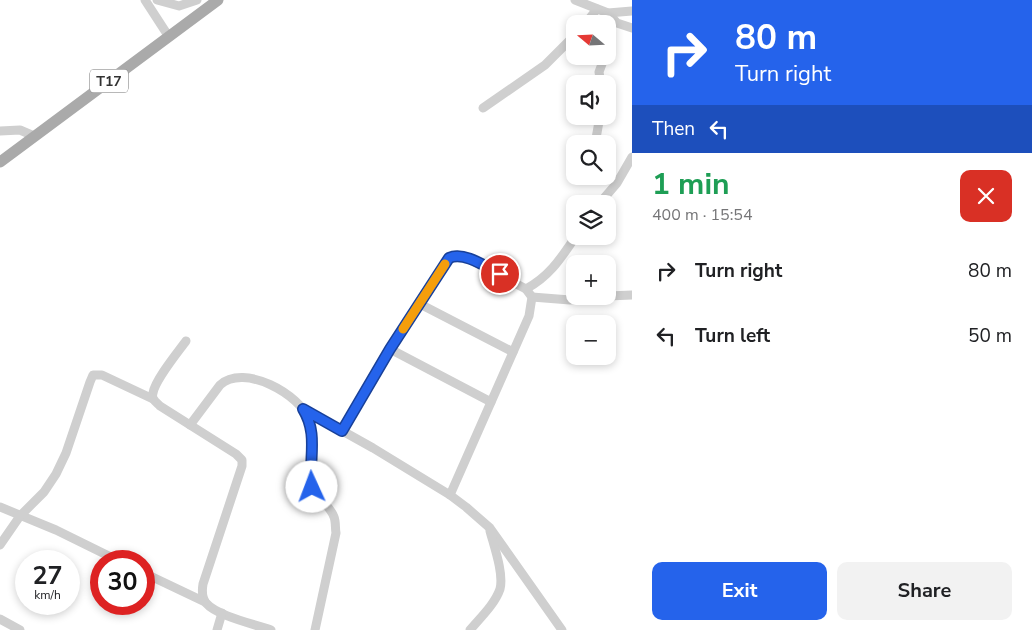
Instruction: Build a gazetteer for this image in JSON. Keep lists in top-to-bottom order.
{
  "streets": {
    "main road": ["T17"]
  },
  "north": "left",
  "page": {
    "turn": ["80 m", "Turn right"],
    "map_buttons": ["+", "−"],
    "then": "Then",
    "heading": ["1 min", "400 m · 15:54"],
    "list": [
      {
        "name": "Turn right",
        "value": "80 m"
      },
      {
        "name": "Turn left",
        "value": "50 m"
      }
    ],
    "speed": "27 km/h",
    "limit": "30",
    "buttons": ["Exit", "Share"]
  }
}
